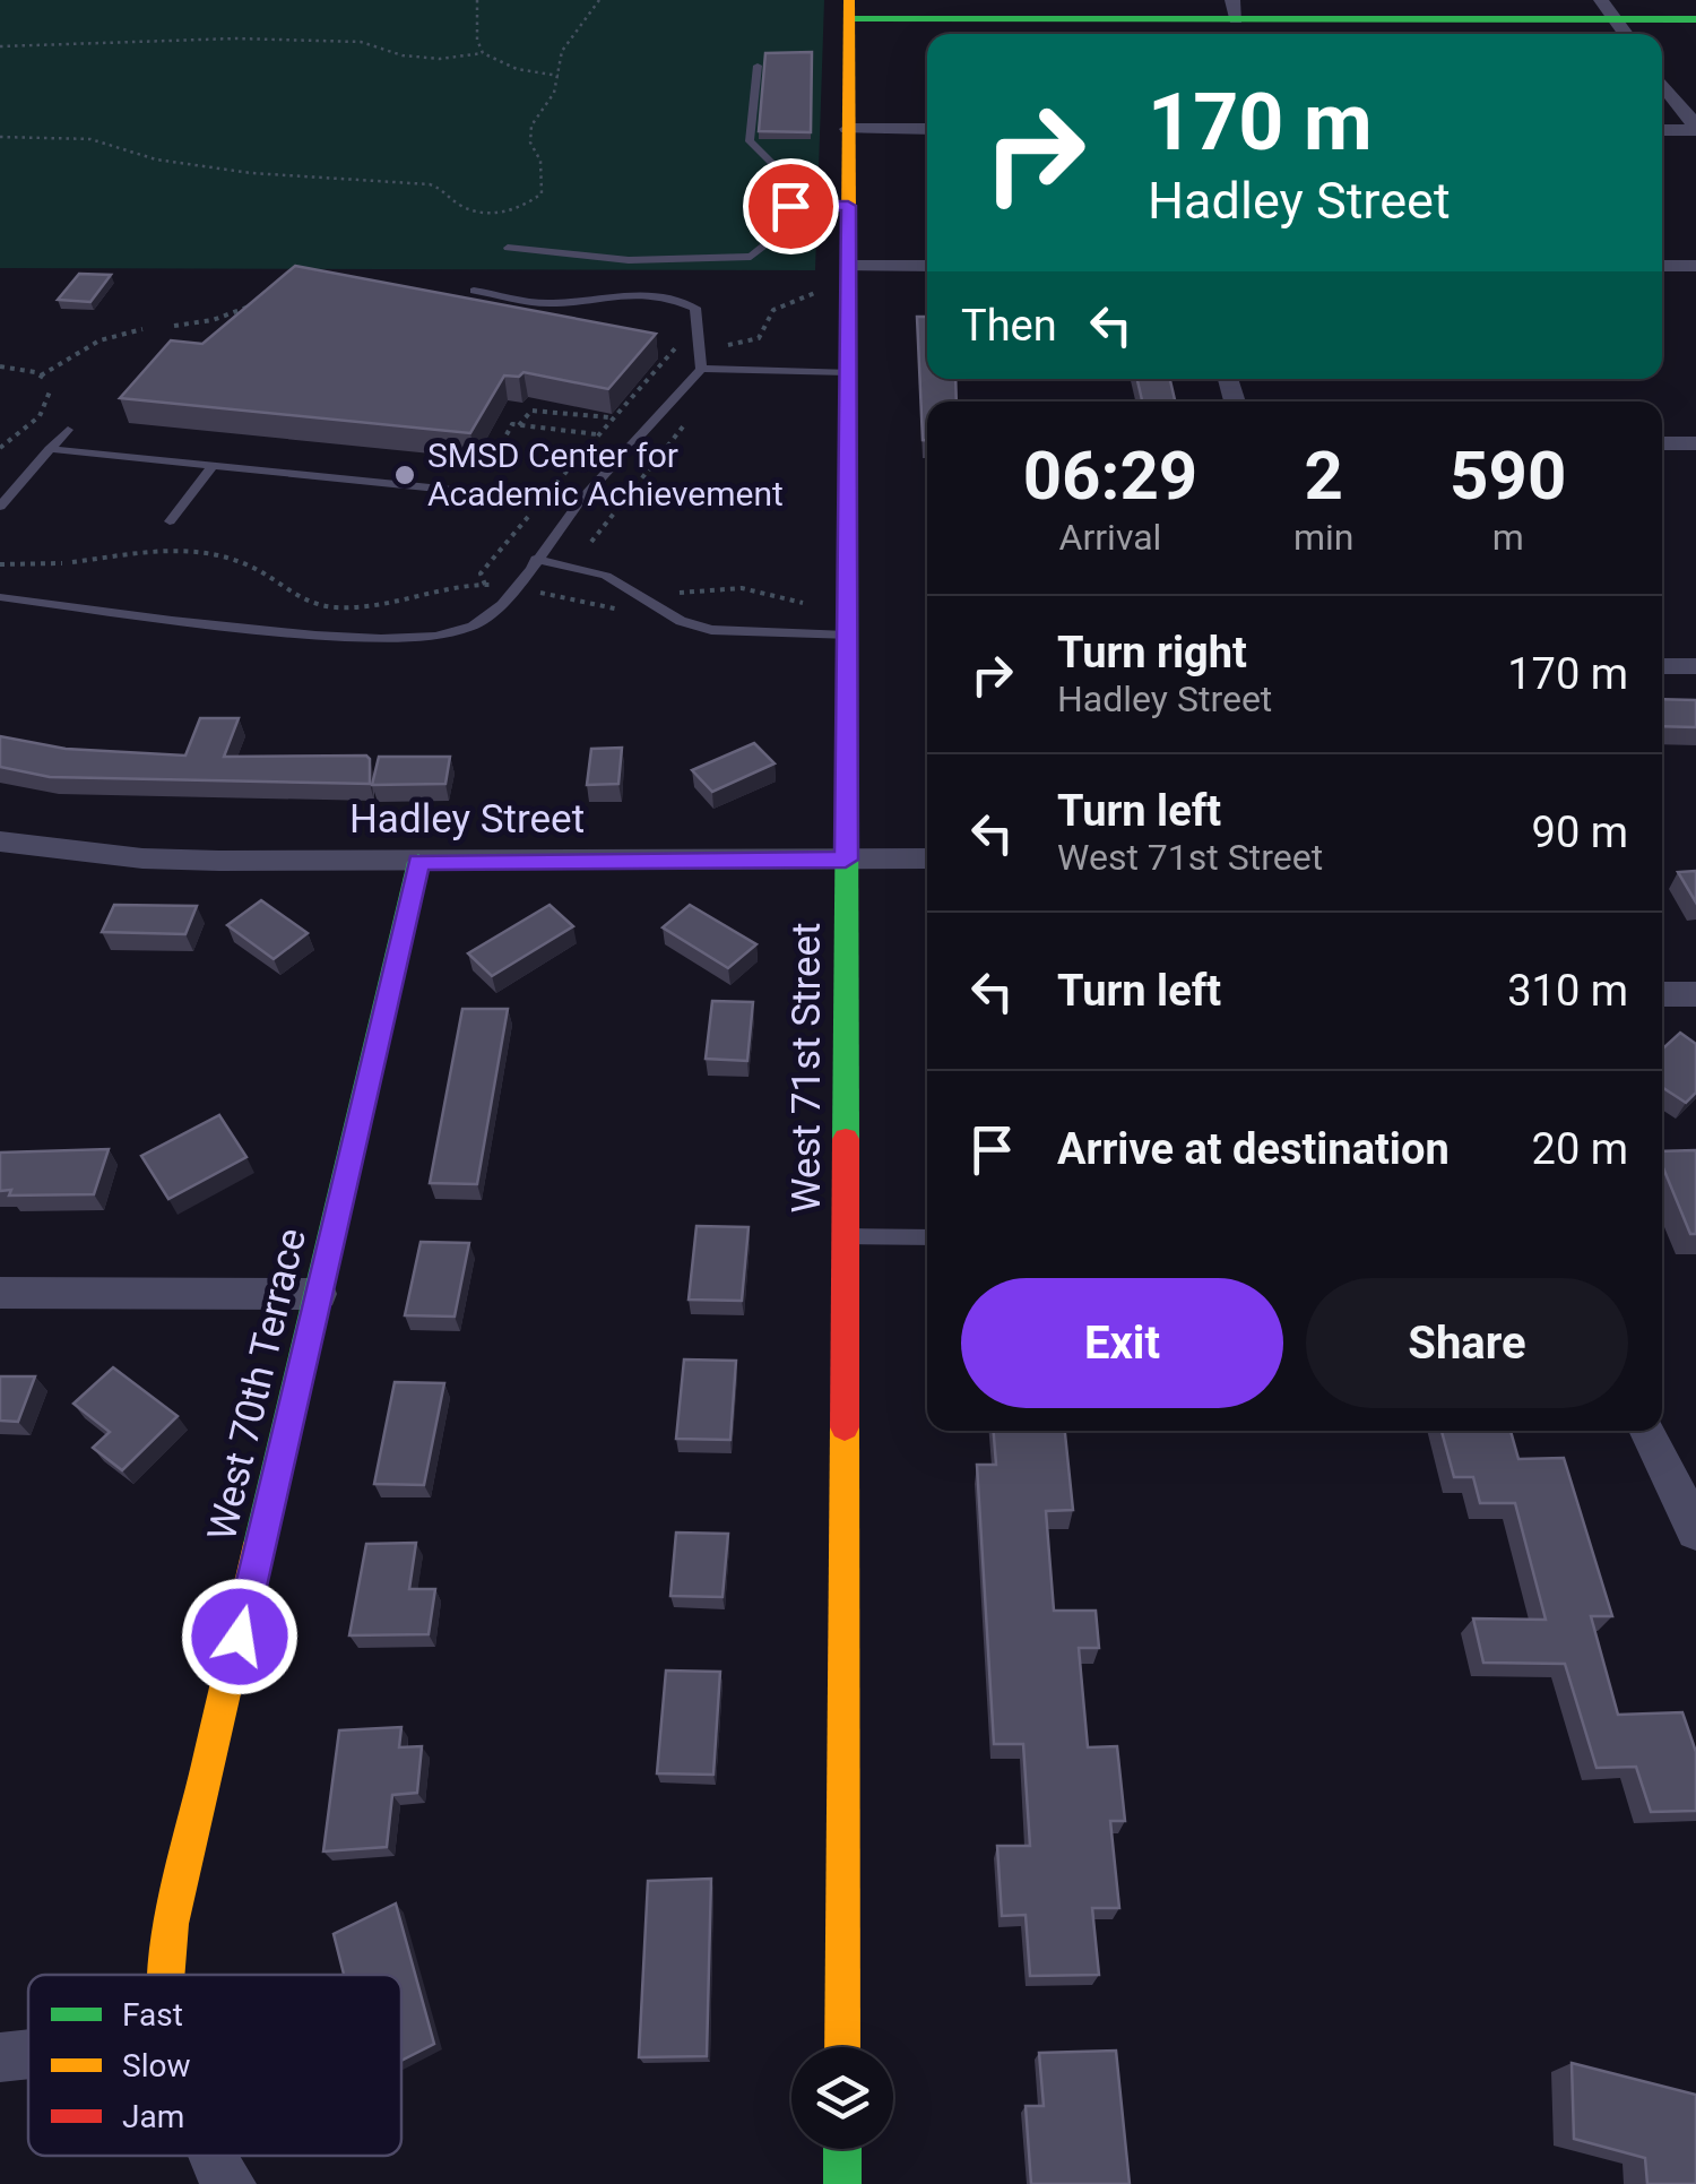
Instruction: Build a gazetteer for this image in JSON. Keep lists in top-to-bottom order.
{
  "streets": {
    "street": ["Hadley Street", "West 71st Street", "West 70th Terrace"]
  },
  "crossings": [
    ["Hadley Street", "West 71st Street"],
    ["Hadley Street", "West 70th Terrace"]
  ],
  "places": ["SMSD Center for Academic Achievement"],
  "legend": ["Fast", "Slow", "Jam"],
  "page": {
    "turn": ["170 m", "Hadley Street"],
    "then": "Then",
    "eta": [
      "06:29",
      "Arrival",
      "2",
      "min",
      "590",
      "m"
    ],
    "list": [
      {
        "name": "Turn right",
        "note": "Hadley Street",
        "value": "170 m"
      },
      {
        "name": "Turn left",
        "note": "West 71st Street",
        "value": "90 m"
      },
      {
        "name": "Turn left",
        "value": "310 m"
      },
      {
        "name": "Arrive at destination",
        "value": "20 m"
      }
    ],
    "buttons": ["Exit", "Share"]
  }
}
